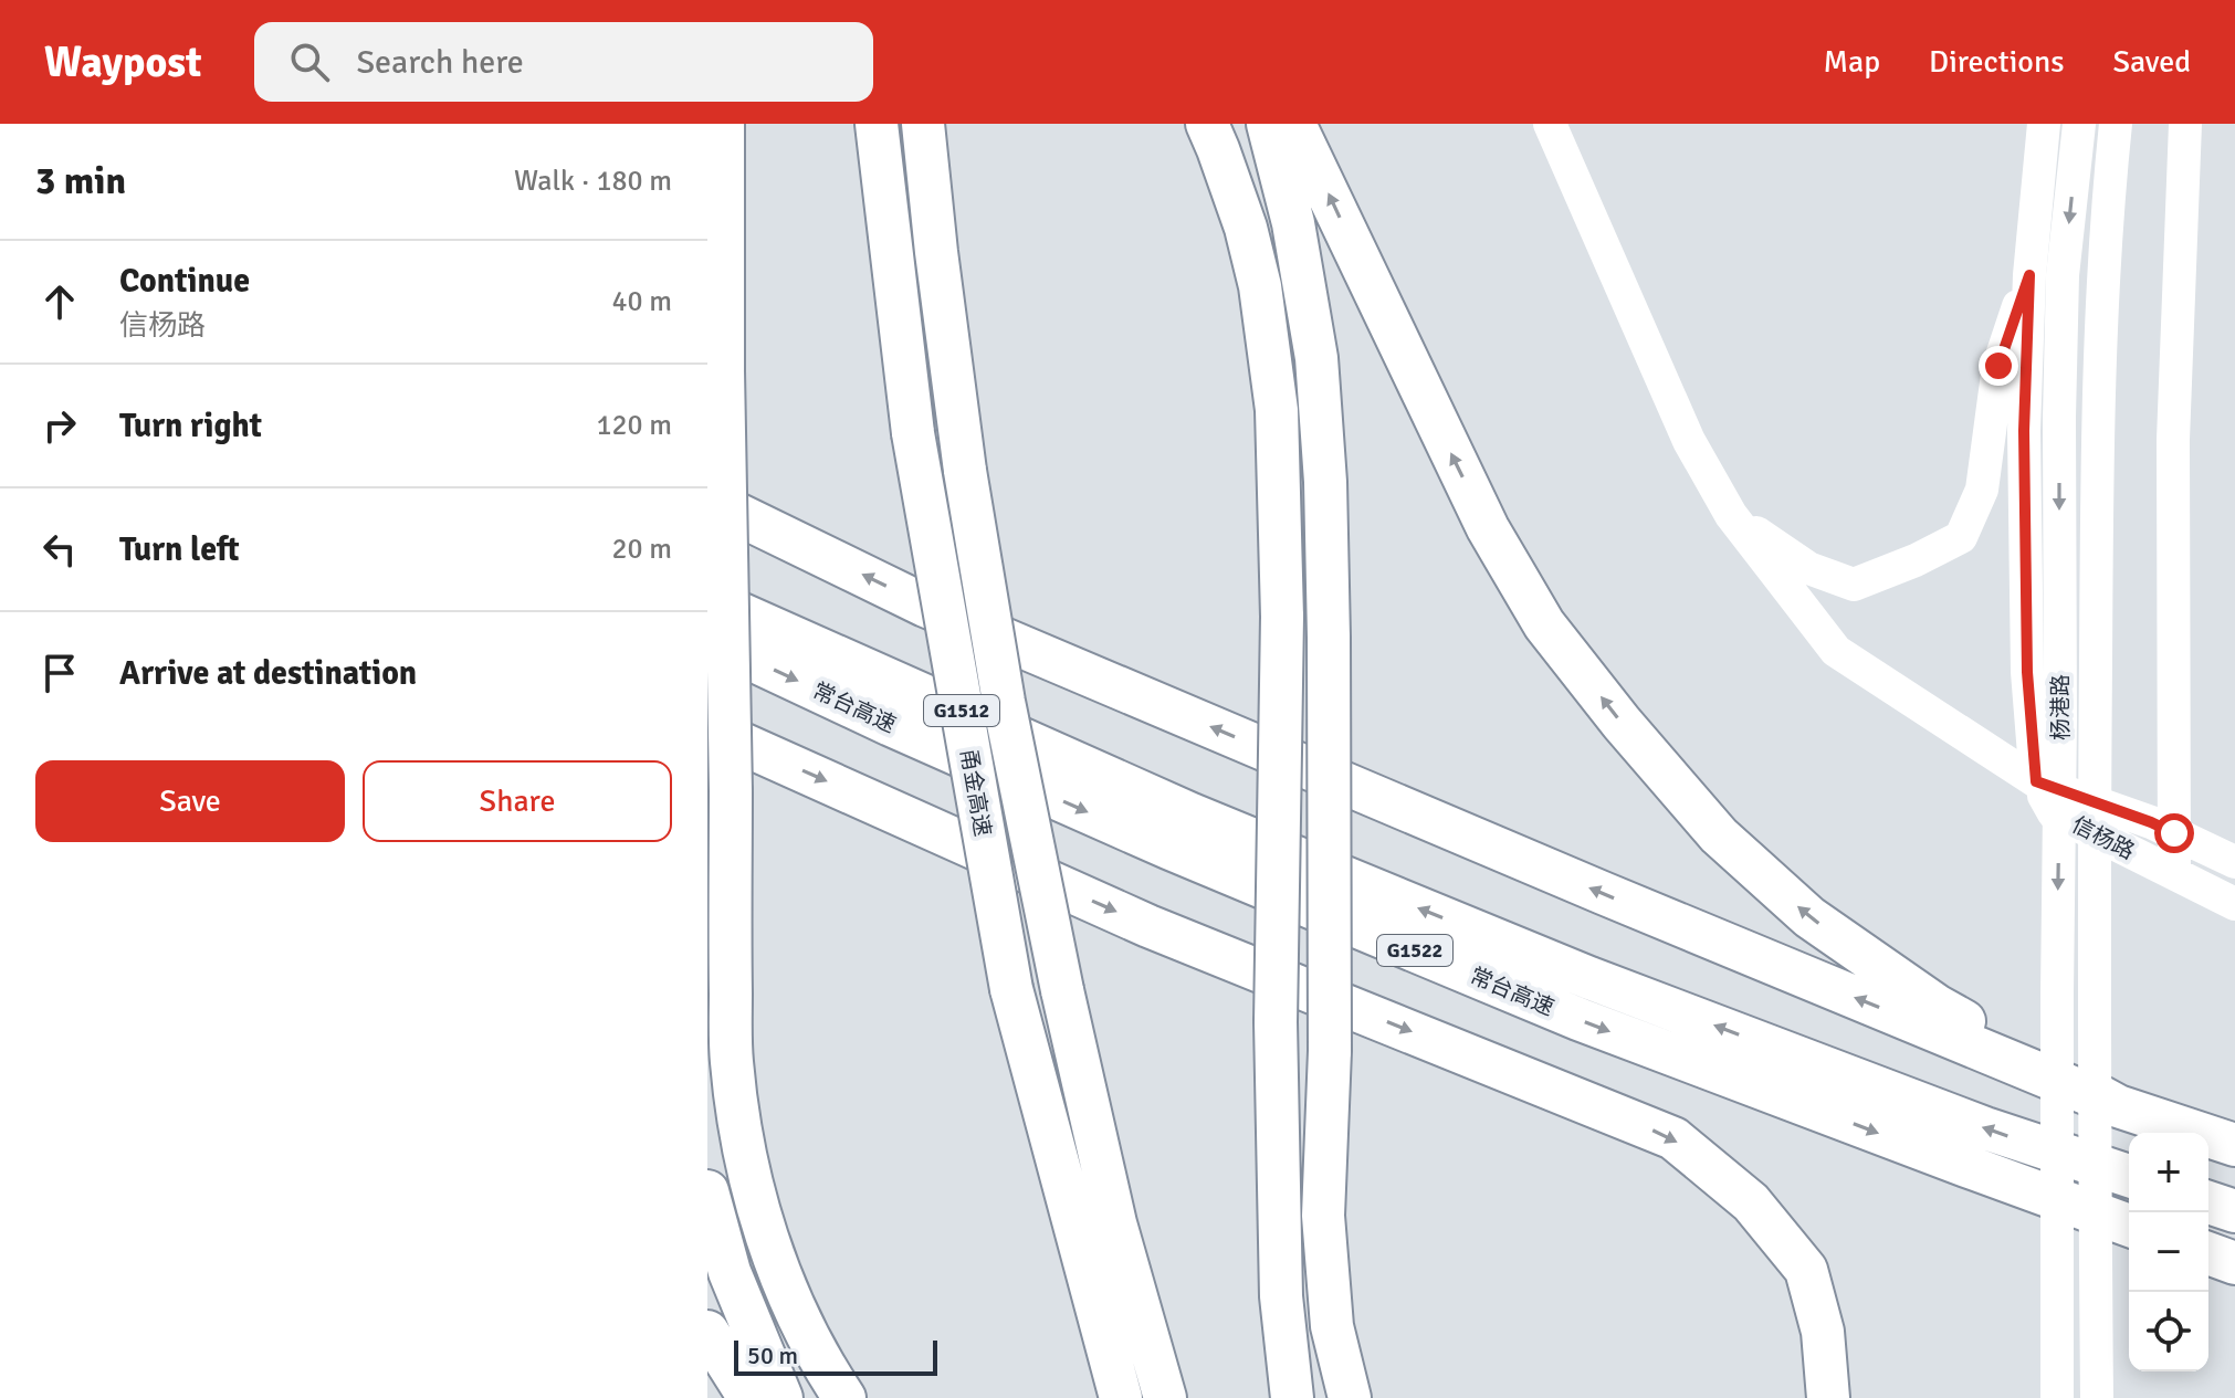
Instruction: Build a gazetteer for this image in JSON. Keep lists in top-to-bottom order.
{
  "streets": {
    "highway": [
      "常台高速",
      "G1512",
      "甬金高速",
      "G1522"
    ],
    "street": ["杨港路", "信杨路"]
  },
  "scale_bar": "50 m",
  "page": {
    "header": "Waypost",
    "search": "Search here",
    "nav": ["Map", "Directions", "Saved"],
    "heading": ["3 min", "Walk · 180 m"],
    "list": [
      ["Continue", "信杨路", "40 m"],
      ["Turn right", "120 m"],
      ["Turn left", "20 m"],
      "Arrive at destination"
    ],
    "buttons": ["Save", "Share"],
    "map_buttons": ["+", "−"],
    "scale": "50 m"
  }
}
